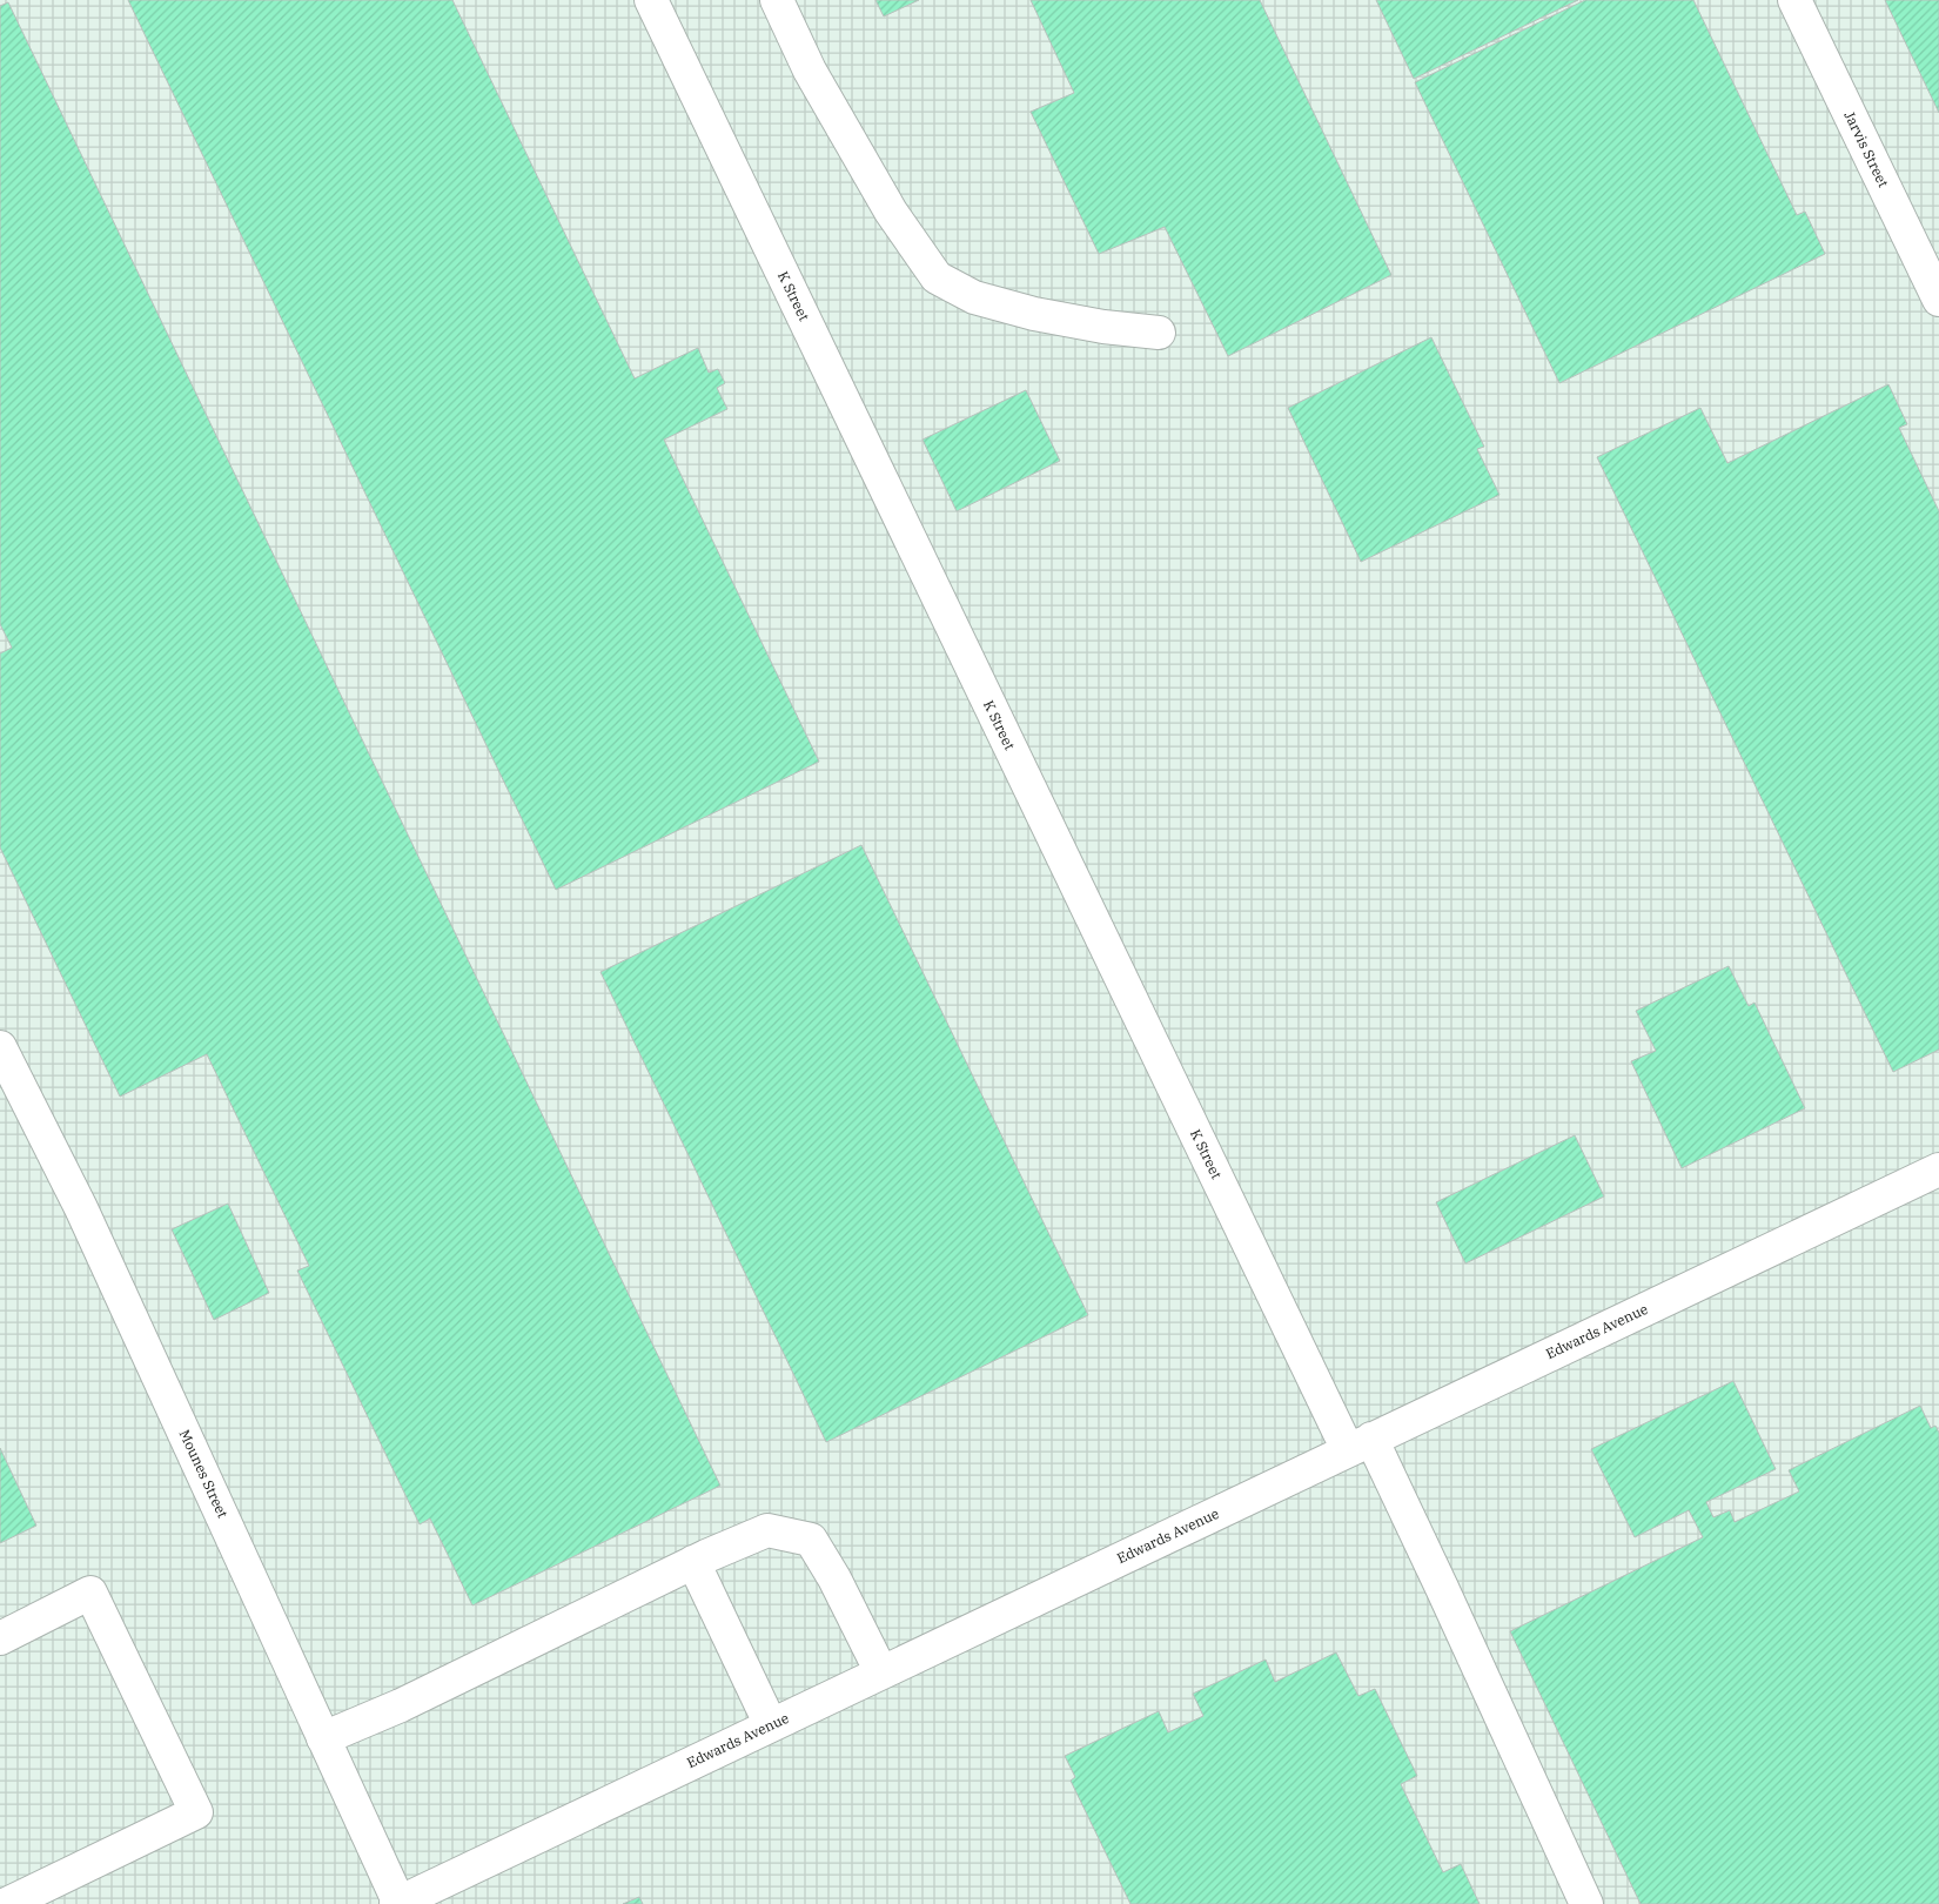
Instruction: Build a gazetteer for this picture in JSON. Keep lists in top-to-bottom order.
{
  "streets": {
    "street": [
      "Jarvis Street",
      "K Street",
      "Edwards Avenue",
      "Mounes Street"
    ]
  },
  "crossings": [
    ["K Street", "Edwards Avenue"],
    ["Edwards Avenue", "Mounes Street"]
  ]
}
